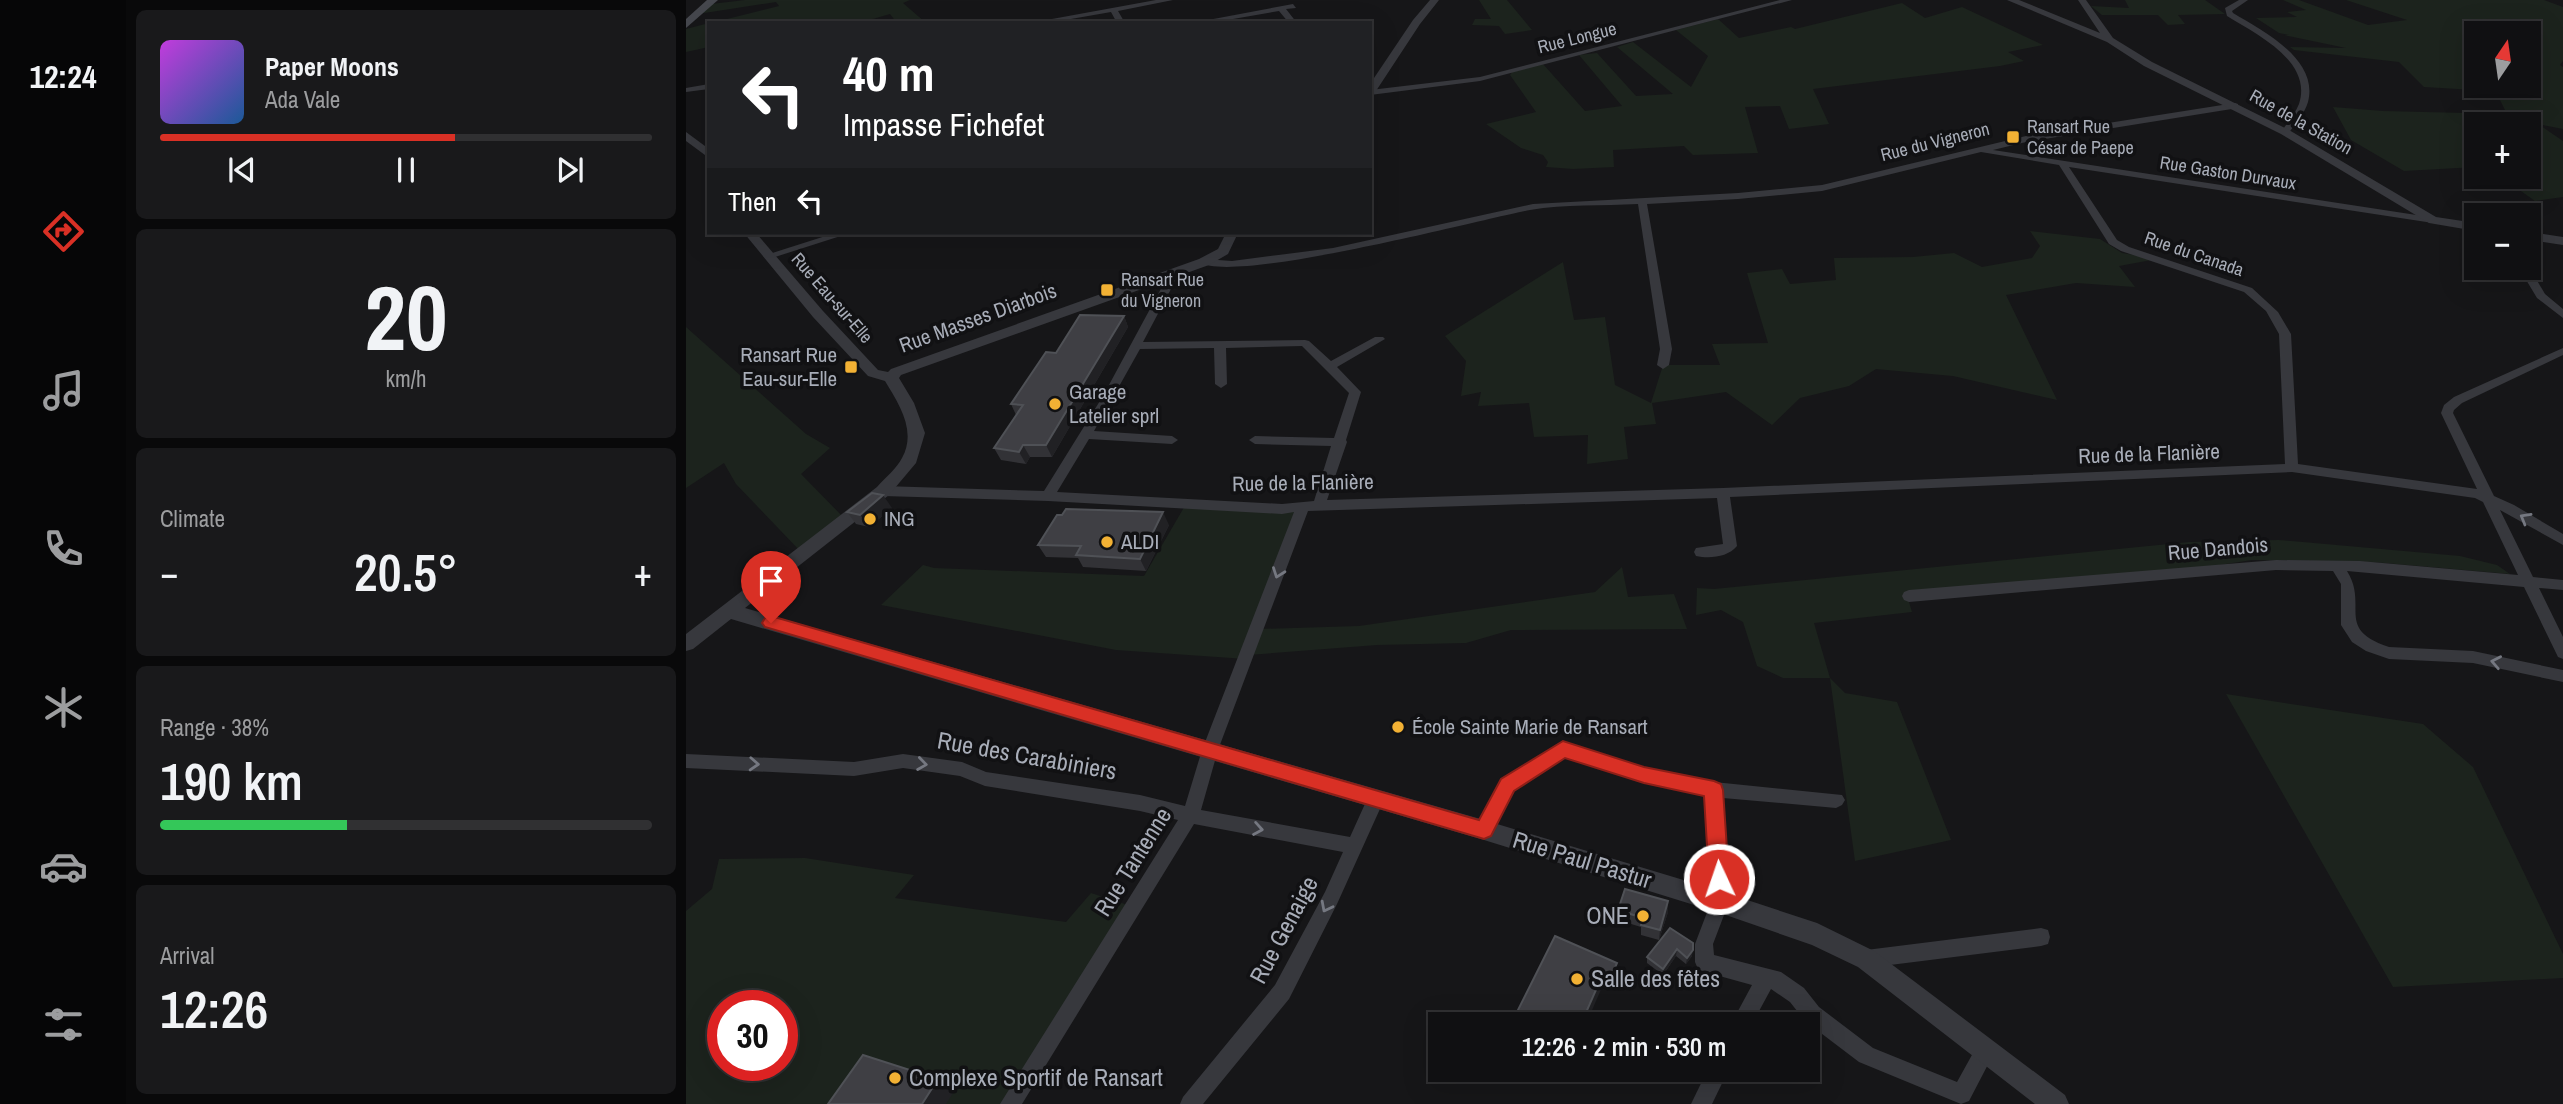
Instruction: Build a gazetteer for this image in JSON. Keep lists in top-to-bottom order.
{
  "streets": {
    "street": [
      "Rue Longue",
      "Rue de la Station",
      "Rue du Vigneron",
      "Rue Gaston Durvaux",
      "Rue du Canada",
      "Rue Eau-sur-Elle",
      "Rue Masses Diarbois",
      "Rue de la Flanière",
      "Rue Dandois",
      "Rue des Carabiniers",
      "Rue Paul Pastur",
      "Rue Tantenne",
      "Rue Genaige"
    ]
  },
  "crossings": [
    ["Rue de la Station", "Rue du Vigneron"],
    ["Rue de la Station", "Rue Gaston Durvaux"],
    ["Rue du Vigneron", "Rue Gaston Durvaux"],
    ["Rue du Vigneron", "Rue Masses Diarbois"],
    ["Rue Gaston Durvaux", "Rue du Canada"],
    ["Rue du Canada", "Rue de la Flanière"],
    ["Rue Eau-sur-Elle", "Rue Masses Diarbois"],
    ["Rue Masses Diarbois", "Rue de la Flanière"],
    ["Rue Masses Diarbois", "Rue Paul Pastur"],
    ["Rue de la Flanière", "Rue Tantenne"],
    ["Rue des Carabiniers", "Rue Tantenne"],
    ["Rue des Carabiniers", "Rue Genaige"],
    ["Rue Paul Pastur", "Rue Tantenne"],
    ["Rue Paul Pastur", "Rue Genaige"]
  ],
  "one_way": ["Rue des Carabiniers", "Rue Tantenne", "Rue Genaige"],
  "places": {
    "transit": ["Ransart Rue César de Paepe", "Ransart Rue du Vigneron", "Ransart Rue Eau-sur-Elle"],
    "other": [
      "Garage Latelier sprl",
      "ING",
      "ALDI",
      "École Sainte Marie de Ransart",
      "ONE",
      "Salle des fêtes",
      "Complexe Sportif de Ransart"
    ]
  },
  "north": "top",
  "page": {
    "tabs": "12:24",
    "map_buttons": ["+", "−"],
    "turn": ["40 m", "Impasse Fichefet"],
    "song": ["Paper Moons", "Ada Vale"],
    "then": "Then",
    "tile": [
      ["20", "km/h"],
      "Climate",
      ["Range · 38%", "190 km"],
      ["Arrival", "12:26"]
    ],
    "heat": ["−", "20.5°", "+"],
    "limit": "30",
    "trip": "12:26 · 2 min · 530 m"
  }
}
